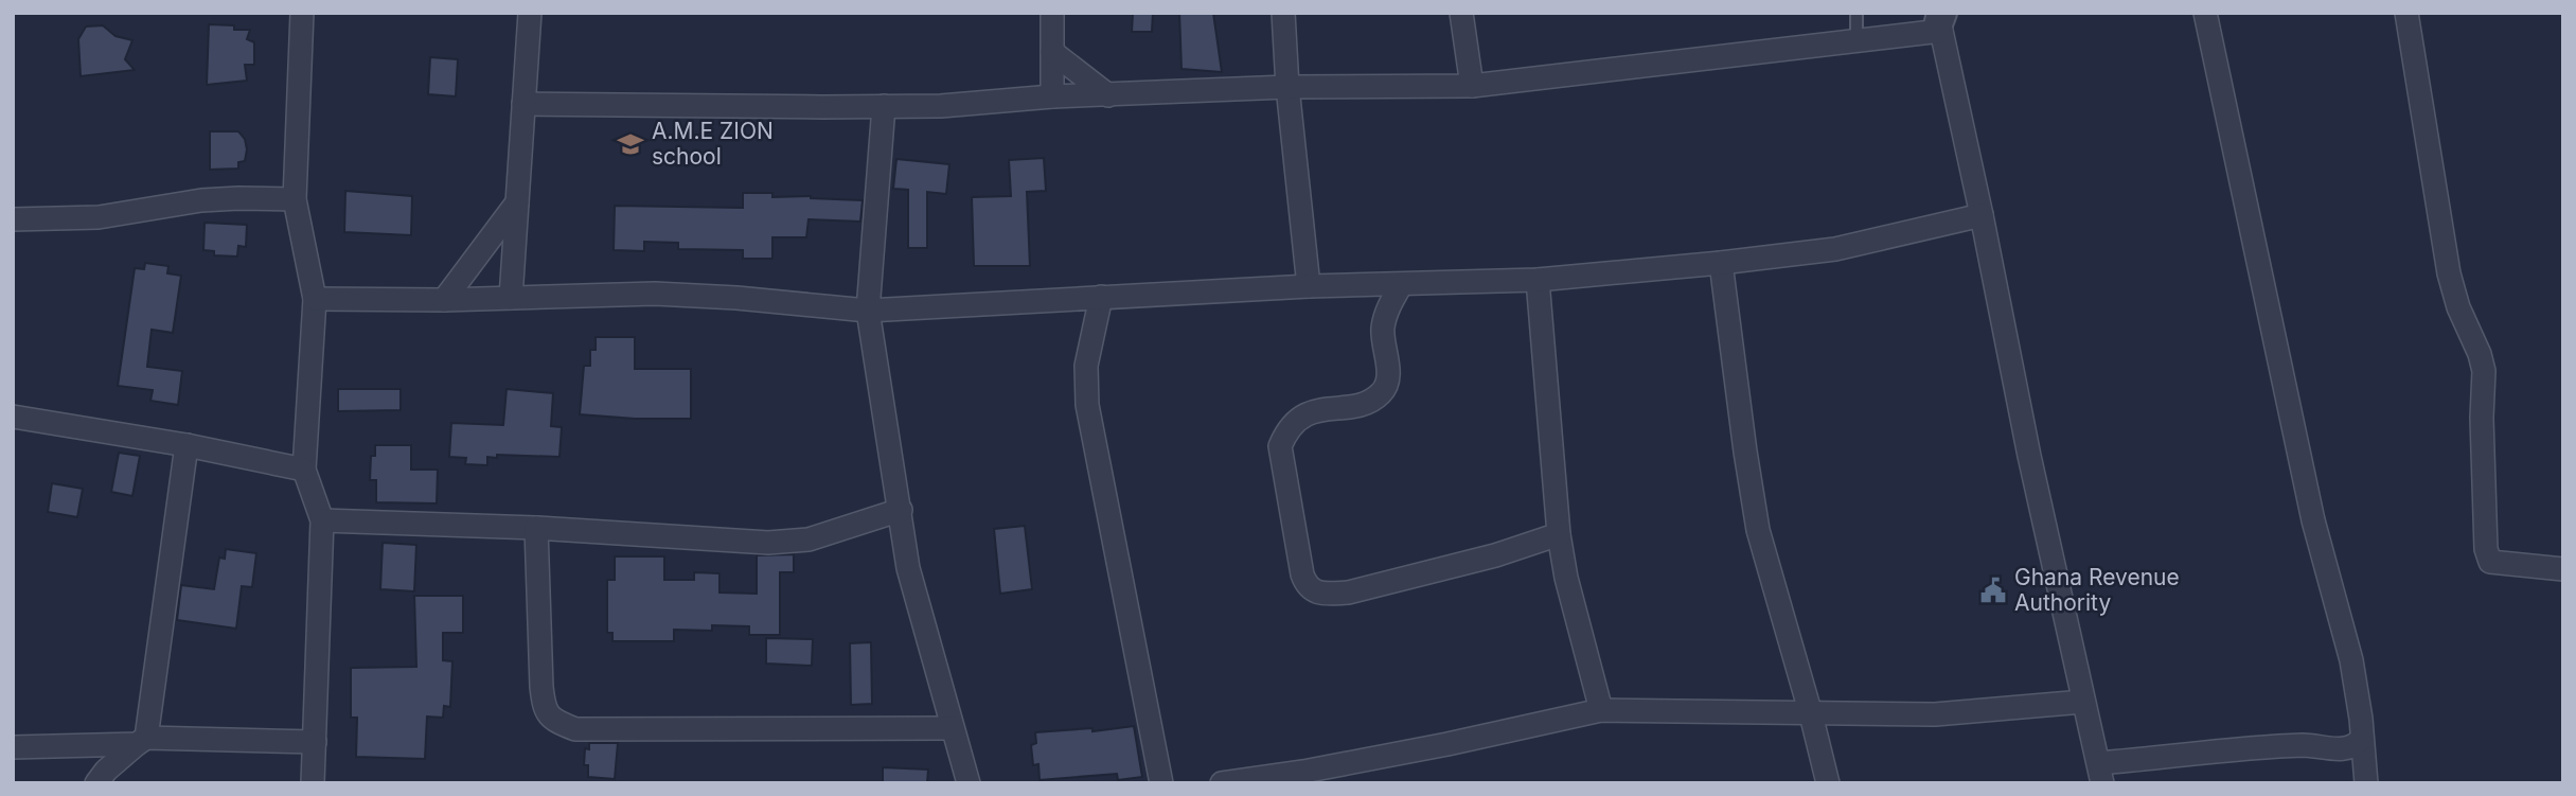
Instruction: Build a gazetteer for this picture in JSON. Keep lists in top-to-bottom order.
{
  "places": {
    "school or university": ["A.M.E ZION school"],
    "public building": ["Ghana Revenue Authority"]
  }
}
